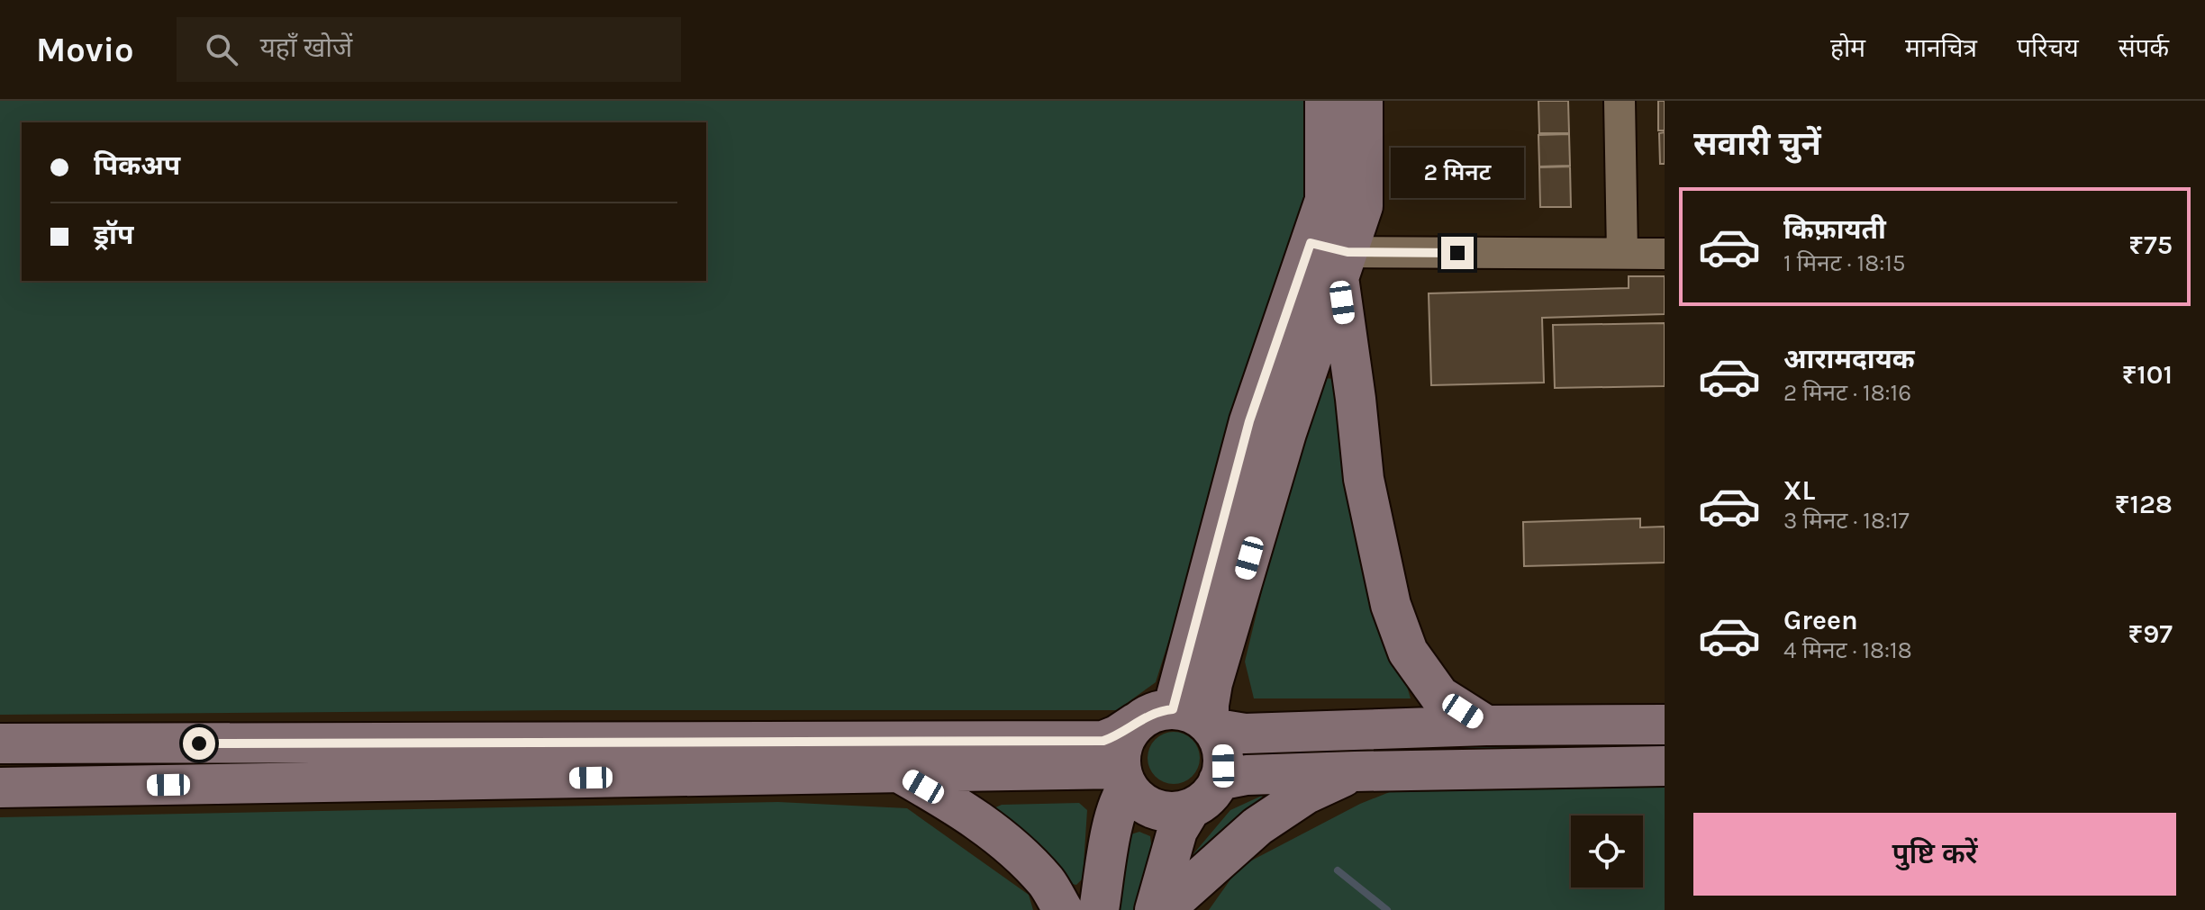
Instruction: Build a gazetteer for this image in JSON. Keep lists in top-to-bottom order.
{
  "page": {
    "header": "Movio",
    "search": "यहाँ खोजें",
    "nav": [
      "होम",
      "मानचित्र",
      "परिचय",
      "संपर्क"
    ],
    "heading": "सवारी चुनें",
    "banner": ["पिकअप", "ड्रॉप"],
    "bubble": "2 मिनट",
    "list": [
      {
        "name": "किफ़ायती",
        "note": "1 मिनट · 18:15",
        "value": "₹75"
      },
      {
        "name": "आरामदायक",
        "note": "2 मिनट · 18:16",
        "value": "₹101"
      },
      {
        "name": "XL",
        "note": "3 मिनट · 18:17",
        "value": "₹128"
      },
      {
        "name": "Green",
        "note": "4 मिनट · 18:18",
        "value": "₹97"
      }
    ],
    "buttons": "पुष्टि करें"
  }
}
